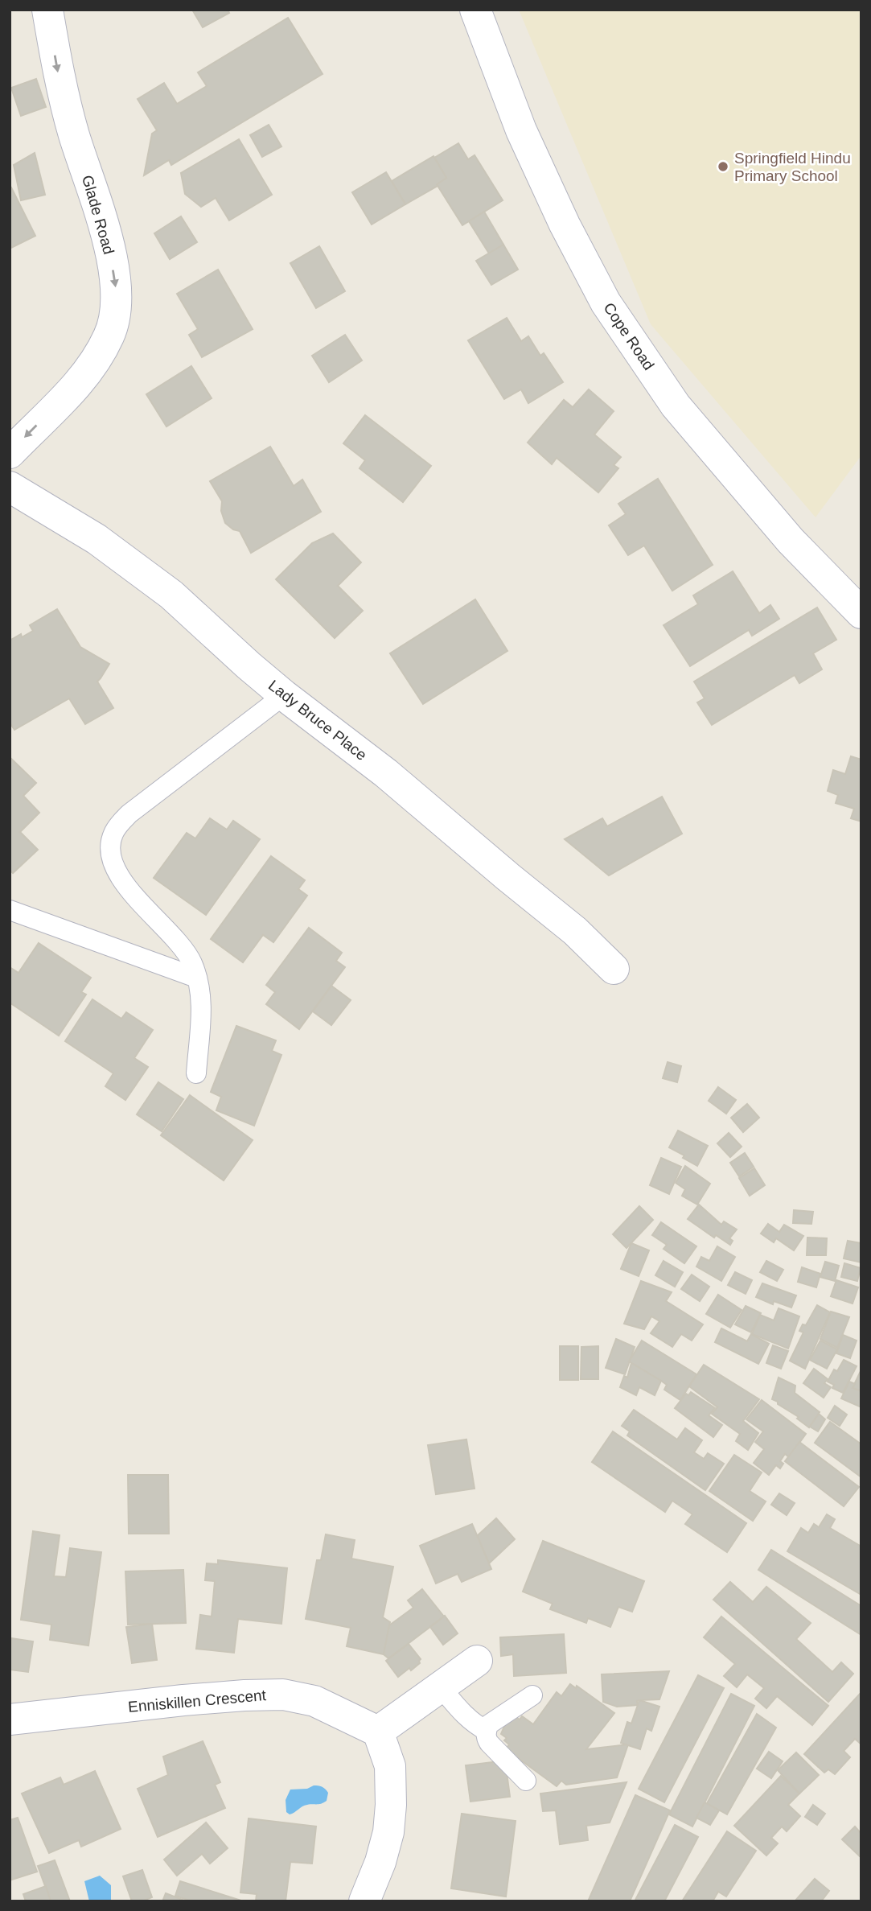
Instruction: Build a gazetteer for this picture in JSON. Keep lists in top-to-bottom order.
{
  "streets": {
    "street": [
      "Glade Road",
      "Cope Road",
      "Lady Bruce Place",
      "Enniskillen Crescent"
    ]
  },
  "one_way": ["Glade Road"],
  "places": ["Springfield Hindu Primary School"]
}
